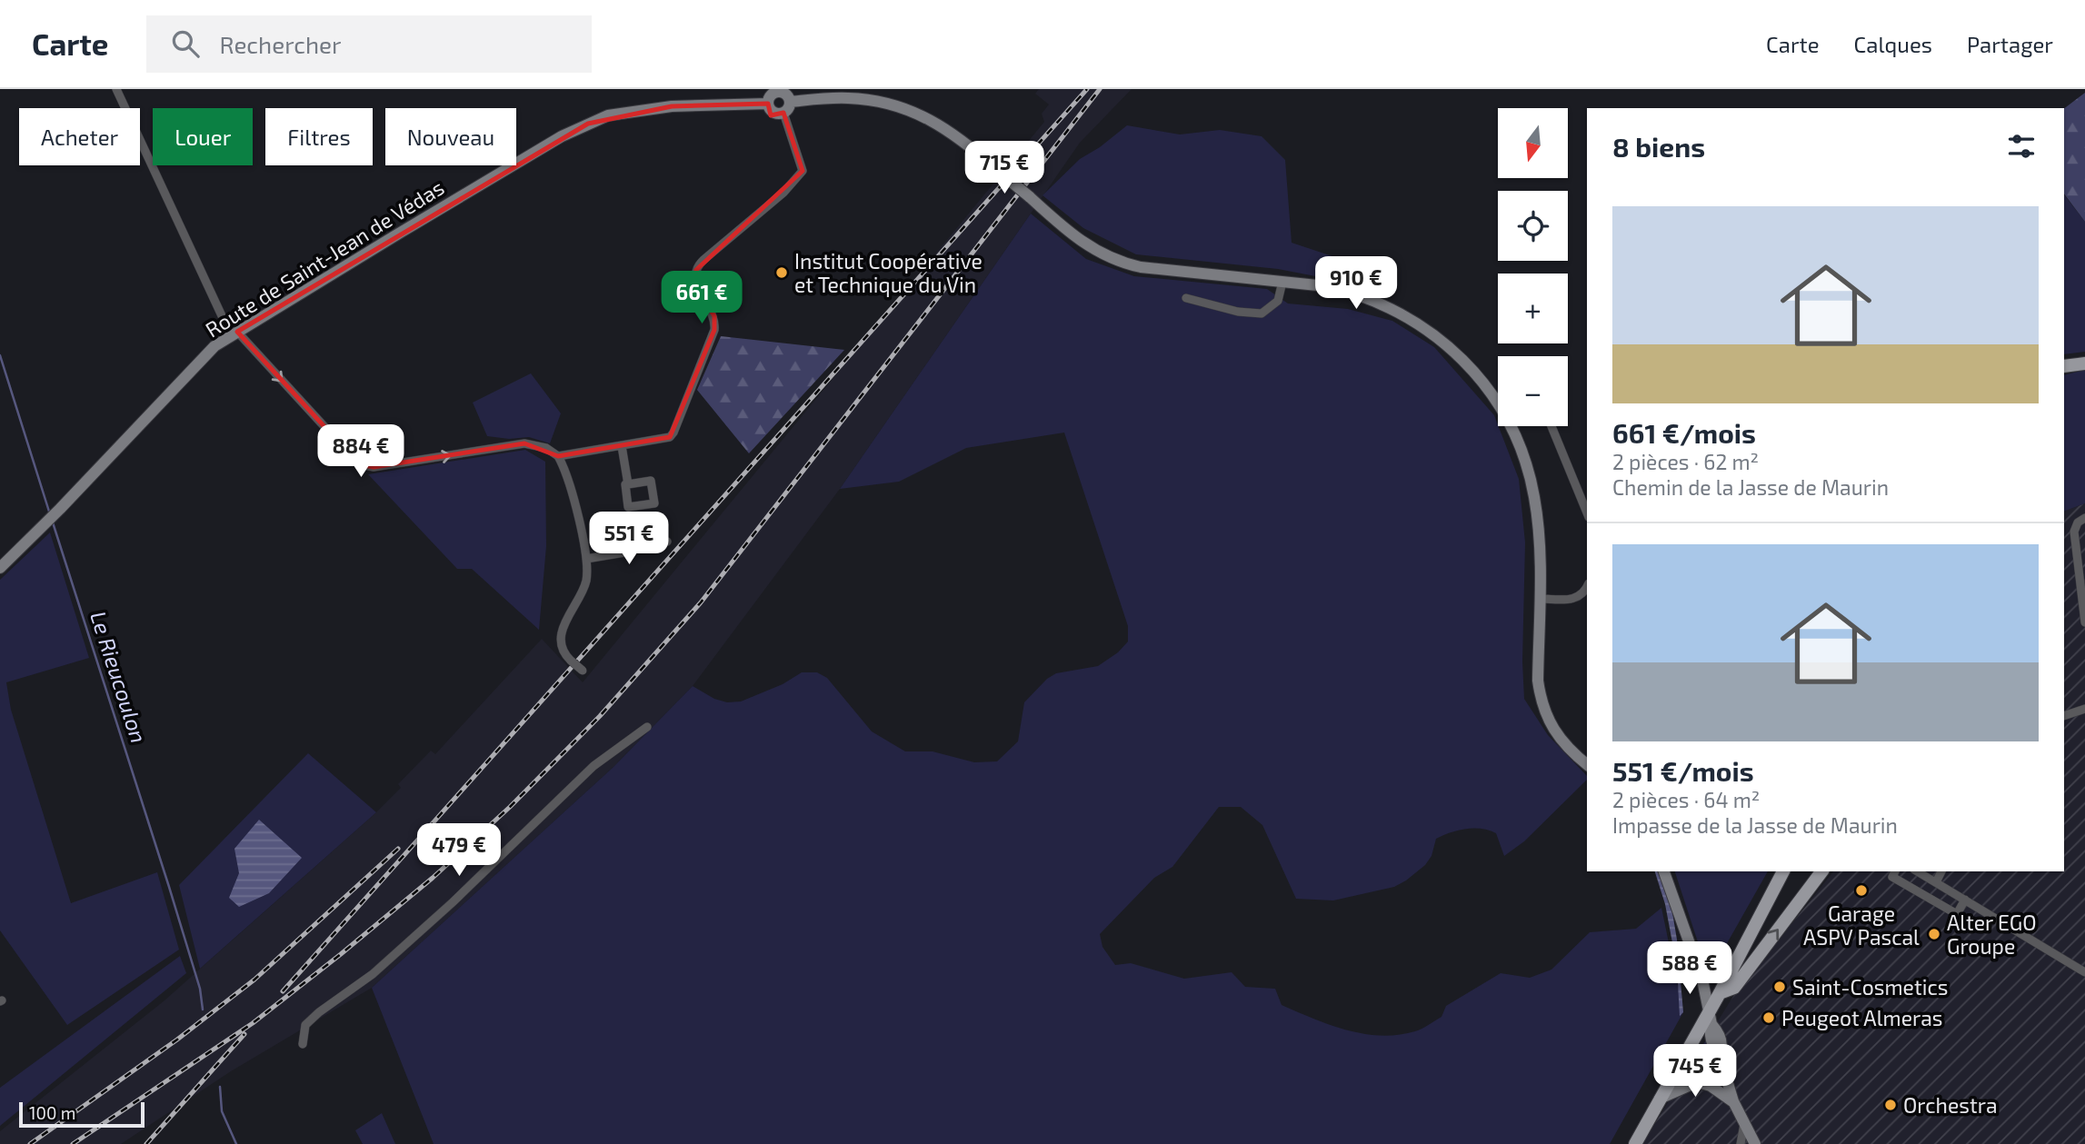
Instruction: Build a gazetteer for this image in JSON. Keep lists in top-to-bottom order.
{
  "streets": {
    "street": ["Route de Saint-Jean de Védas"]
  },
  "water": ["Le Rieucoulon"],
  "places": [
    "Institut Coopérative et Technique du Vin",
    "Garage ASPV Pascal",
    "Alter EGO Groupe",
    "Saint-Cosmetics",
    "Peugeot Almeras",
    "Orchestra"
  ],
  "scale_bar": "100 m",
  "north": "bottom",
  "page": {
    "header": "Carte",
    "search": "Rechercher",
    "nav": ["Carte", "Calques", "Partager"],
    "map_buttons": ["+", "−"],
    "chip": [
      "Acheter",
      "Louer",
      "Filtres",
      "Nouveau"
    ],
    "heading": "8 biens",
    "price": [
      "715 €",
      "910 €",
      "661 €",
      "884 €",
      "551 €",
      "479 €",
      "588 €",
      "745 €"
    ],
    "list": [
      {
        "name": "661 €/mois",
        "note": "2 pièces · 62 m² · Chemin de la Jasse de Maurin"
      },
      {
        "name": "551 €/mois",
        "note": "2 pièces · 64 m² · Impasse de la Jasse de Maurin"
      }
    ],
    "scale": "100 m"
  }
}
